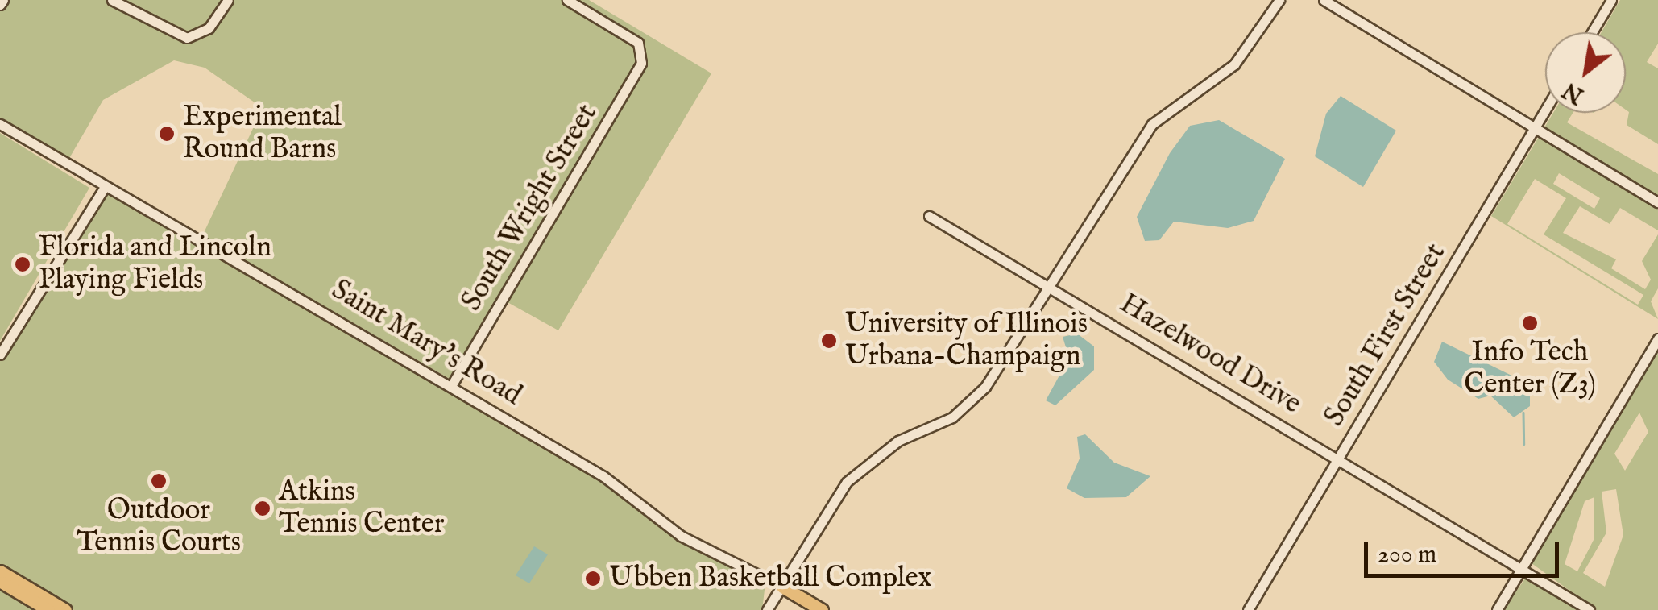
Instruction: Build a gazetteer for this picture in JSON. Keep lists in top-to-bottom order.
{
  "streets": {
    "main road": ["Saint Mary's Road"],
    "street": ["South Wright Street", "South First Street", "Hazelwood Drive"]
  },
  "crossings": [
    ["South Wright Street", "Saint Mary's Road"],
    ["South First Street", "Hazelwood Drive"]
  ],
  "places": [
    "Experimental Round Barns",
    "Florida and Lincoln Playing Fields",
    "Info Tech Center (Z3)",
    "University of Illinois Urbana-Champaign",
    "Outdoor Tennis Courts",
    "Atkins Tennis Center",
    "Ubben Basketball Complex"
  ],
  "scale_bar": "200 m",
  "north": "bottom left"
}
